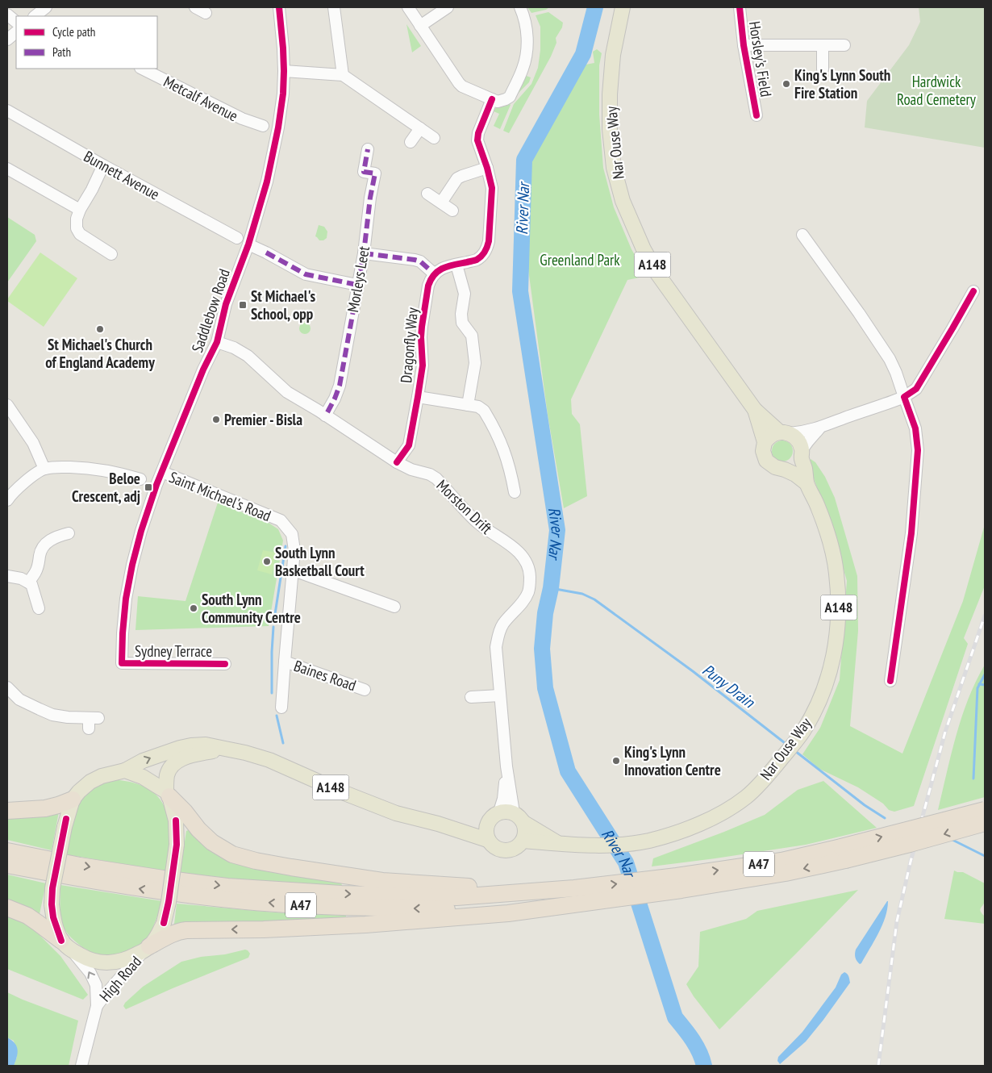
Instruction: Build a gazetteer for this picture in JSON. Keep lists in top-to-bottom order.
{
  "streets": {
    "highway": ["A47"],
    "main road": ["Nar Ouse Way", "A148"],
    "street": [
      "Horsley's Field",
      "Metcalf Avenue",
      "Bunnett Avenue",
      "Morleys Leet",
      "Saddlebow Road",
      "Dragonfly Way",
      "Saint Michael's Road",
      "Morston Drift",
      "Sydney Terrace",
      "Baines Road",
      "High Road"
    ]
  },
  "crossings": [
    ["Nar Ouse Way", "A148"],
    ["Nar Ouse Way", "Morston Drift"],
    ["A148", "Morston Drift"],
    ["A148", "A47"],
    ["A148", "High Road"],
    ["Morleys Leet", "Morston Drift"],
    ["Saddlebow Road", "Saint Michael's Road"],
    ["Saddlebow Road", "Morston Drift"],
    ["Saddlebow Road", "Sydney Terrace"],
    ["Dragonfly Way", "Morston Drift"],
    ["Saint Michael's Road", "Baines Road"],
    ["A47", "High Road"]
  ],
  "water": ["River Nar", "Puny Drain"],
  "parks": ["Hardwick Road Cemetery", "Greenland Park"],
  "places": {
    "other": [
      "King's Lynn South Fire Station",
      "St Michael's Church of England Academy",
      "Premier - Bisla",
      "South Lynn Basketball Court",
      "South Lynn Community Centre",
      "King's Lynn Innovation Centre"
    ],
    "transit": ["St Michael's School, opp", "Beloe Crescent, adj"]
  },
  "legend": ["Cycle path", "Path"]
}
